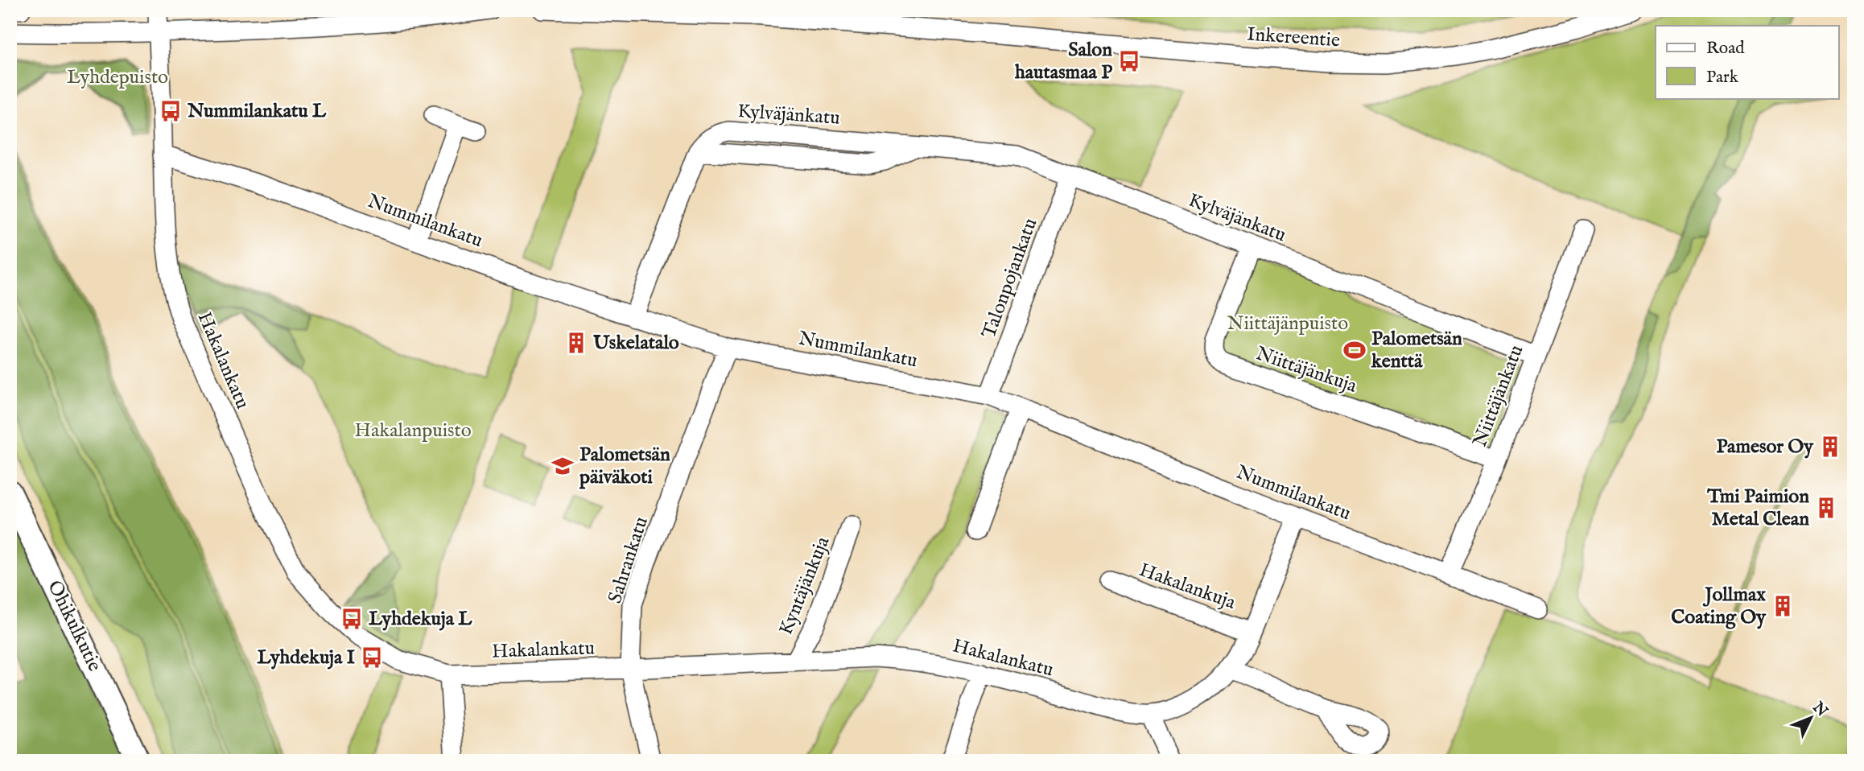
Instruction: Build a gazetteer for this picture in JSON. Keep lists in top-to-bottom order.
{
  "streets": {
    "main road": ["Ohikulkutie"],
    "street": [
      "Inkereentie",
      "Kylväjänkatu",
      "Nummilankatu",
      "Talonpojankatu",
      "Hakalankatu",
      "Niittäjänkuja",
      "Niittäjänkatu",
      "Sahrankatu",
      "Kyntäjänkuja",
      "Hakalankuja"
    ]
  },
  "crossings": [
    ["Kylväjänkatu", "Nummilankatu"],
    ["Kylväjänkatu", "Talonpojankatu"],
    ["Kylväjänkatu", "Niittäjänkuja"],
    ["Kylväjänkatu", "Niittäjänkatu"],
    ["Nummilankatu", "Talonpojankatu"],
    ["Nummilankatu", "Hakalankatu"],
    ["Nummilankatu", "Niittäjänkatu"],
    ["Nummilankatu", "Sahrankatu"],
    ["Hakalankatu", "Sahrankatu"],
    ["Hakalankatu", "Kyntäjänkuja"],
    ["Hakalankatu", "Hakalankuja"],
    ["Niittäjänkuja", "Niittäjänkatu"]
  ],
  "parks": ["Lyhdepuisto", "Niittäjänpuisto", "Hakalanpuisto"],
  "places": {
    "bus stop": [
      "Salon hautasmaa P",
      "Nummilankatu L",
      "Lyhdekuja L",
      "Lyhdekuja I"
    ],
    "building": [
      "Uskelatalo",
      "Pamesor Oy",
      "Tmi Paimion Metal Clean",
      "Jollmax Coating Oy"
    ],
    "sports": ["Palometsän kenttä"],
    "school or university": ["Palometsän päiväkoti"]
  },
  "legend": ["Road", "Park"],
  "north": "top right"
}
